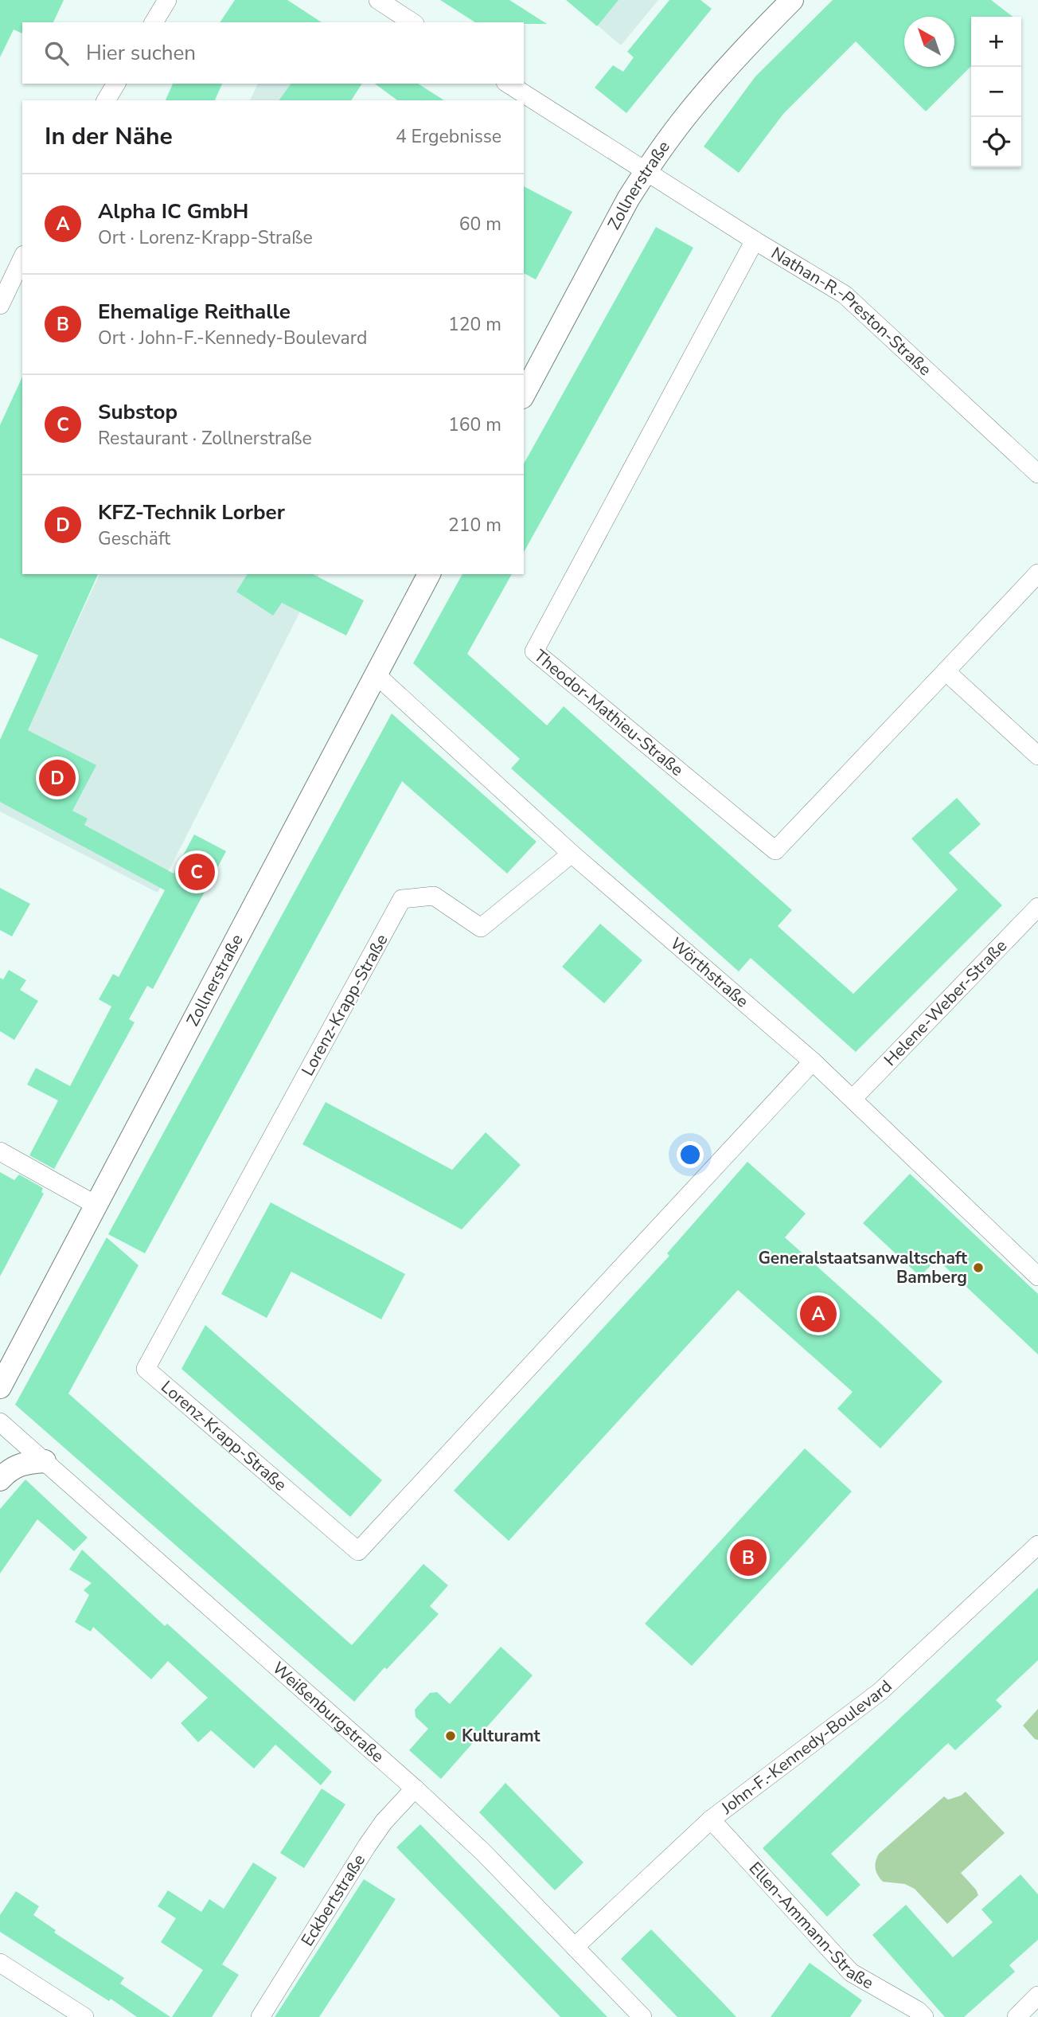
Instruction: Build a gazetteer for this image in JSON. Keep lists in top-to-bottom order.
{
  "streets": {
    "street": [
      "Zollnerstraße",
      "Nathan-R.-Preston-Straße",
      "Theodor-Mathieu-Straße",
      "Wörthstraße",
      "Helene-Weber-Straße",
      "Lorenz-Krapp-Straße",
      "Weißenburgstraße",
      "John-F.-Kennedy-Boulevard",
      "Eckbertstraße",
      "Ellen-Ammann-Straße"
    ]
  },
  "crossings": [
    ["Zollnerstraße", "Nathan-R.-Preston-Straße"],
    ["Zollnerstraße", "Wörthstraße"],
    ["Nathan-R.-Preston-Straße", "Theodor-Mathieu-Straße"],
    ["Wörthstraße", "Helene-Weber-Straße"],
    ["Wörthstraße", "Lorenz-Krapp-Straße"],
    ["Weißenburgstraße", "John-F.-Kennedy-Boulevard"],
    ["Weißenburgstraße", "Eckbertstraße"],
    ["John-F.-Kennedy-Boulevard", "Ellen-Ammann-Straße"]
  ],
  "places": ["Generalstaatsanwaltschaft Bamberg", "Kulturamt"],
  "north": "top left",
  "page": {
    "map_buttons": ["+", "−"],
    "search": "Hier suchen",
    "heading": ["In der Nähe", "4 Ergebnisse"],
    "list": [
      {
        "mark": "A",
        "name": "Alpha IC GmbH",
        "note": "Ort · Lorenz-Krapp-Straße",
        "value": "60 m"
      },
      {
        "mark": "B",
        "name": "Ehemalige Reithalle",
        "note": "Ort · John-F.-Kennedy-Boulevard",
        "value": "120 m"
      },
      {
        "mark": "C",
        "name": "Substop",
        "note": "Restaurant · Zollnerstraße",
        "value": "160 m"
      },
      {
        "mark": "D",
        "name": "KFZ-Technik Lorber",
        "note": "Geschäft",
        "value": "210 m"
      }
    ],
    "pins": [
      "D",
      "C",
      "A",
      "B"
    ]
  }
}
